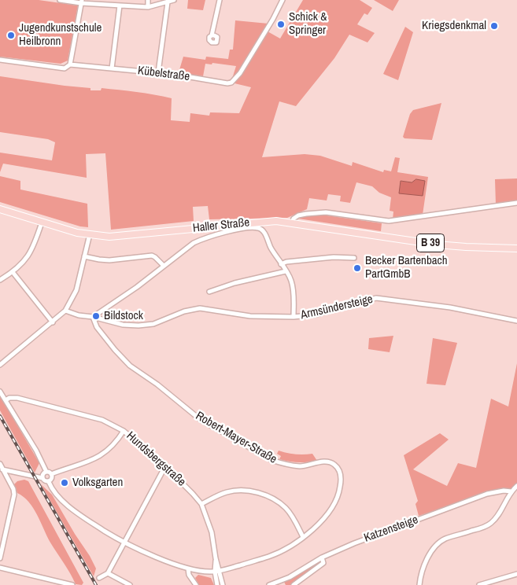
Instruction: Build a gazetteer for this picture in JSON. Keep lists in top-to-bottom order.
{
  "streets": {
    "main road": ["Haller Straße", "B 39"],
    "street": [
      "Kübelstraße",
      "Armsündersteige",
      "Robert-Mayer-Straße",
      "Hundsbergstraße",
      "Katzensteige"
    ]
  },
  "crossings": [
    ["Haller Straße", "B 39"],
    ["Armsündersteige", "Robert-Mayer-Straße"],
    ["Robert-Mayer-Straße", "Hundsbergstraße"]
  ],
  "places": [
    "Schick & Springer",
    "Kriegsdenkmal",
    "Jugendkunstschule Heilbronn",
    "Becker Bartenbach PartGmbB",
    "Bildstock",
    "Volksgarten"
  ]
}
